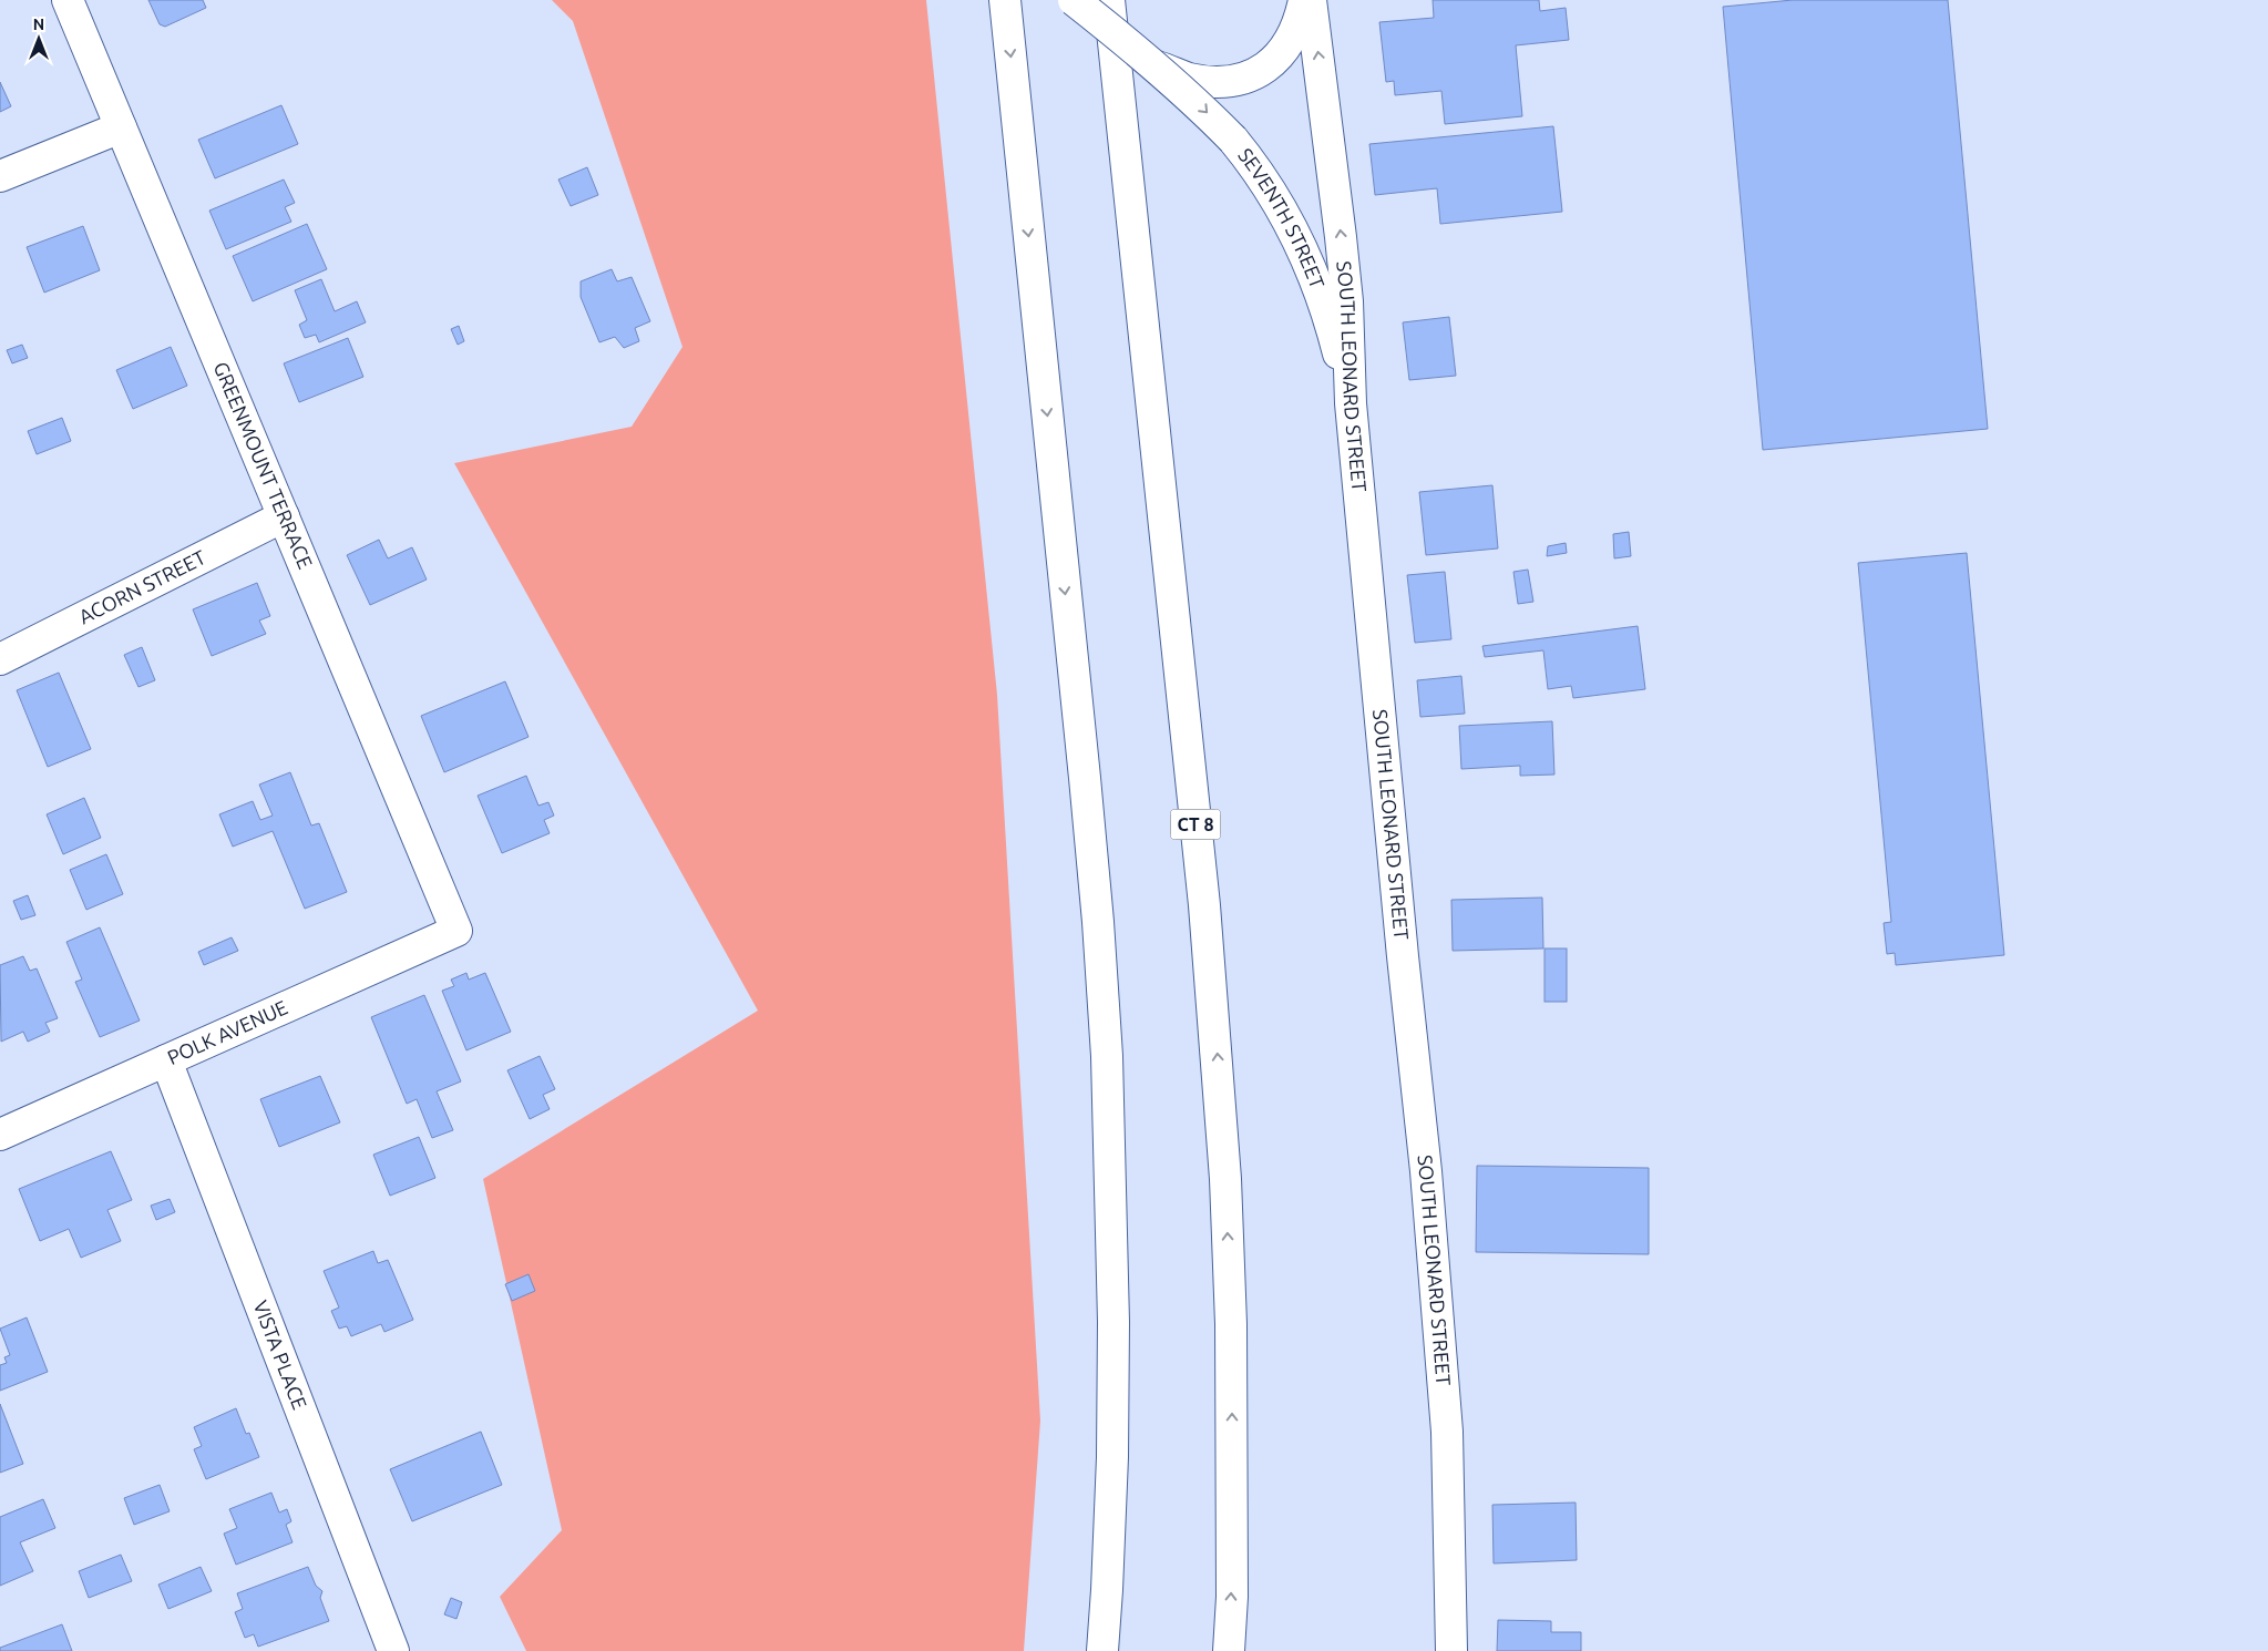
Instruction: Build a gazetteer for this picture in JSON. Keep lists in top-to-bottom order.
{
  "streets": {
    "main road": [
      "SEVENTH STREET",
      "SOUTH LEONARD STREET",
      "GREENMOUNT TERRACE",
      "ACORN STREET",
      "CT 8",
      "POLK AVENUE",
      "VISTA PLACE"
    ]
  },
  "crossings": [
    ["SEVENTH STREET", "SOUTH LEONARD STREET"],
    ["GREENMOUNT TERRACE", "ACORN STREET"],
    ["GREENMOUNT TERRACE", "POLK AVENUE"],
    ["POLK AVENUE", "VISTA PLACE"]
  ],
  "one_way": ["SEVENTH STREET"],
  "north": "top"
}
